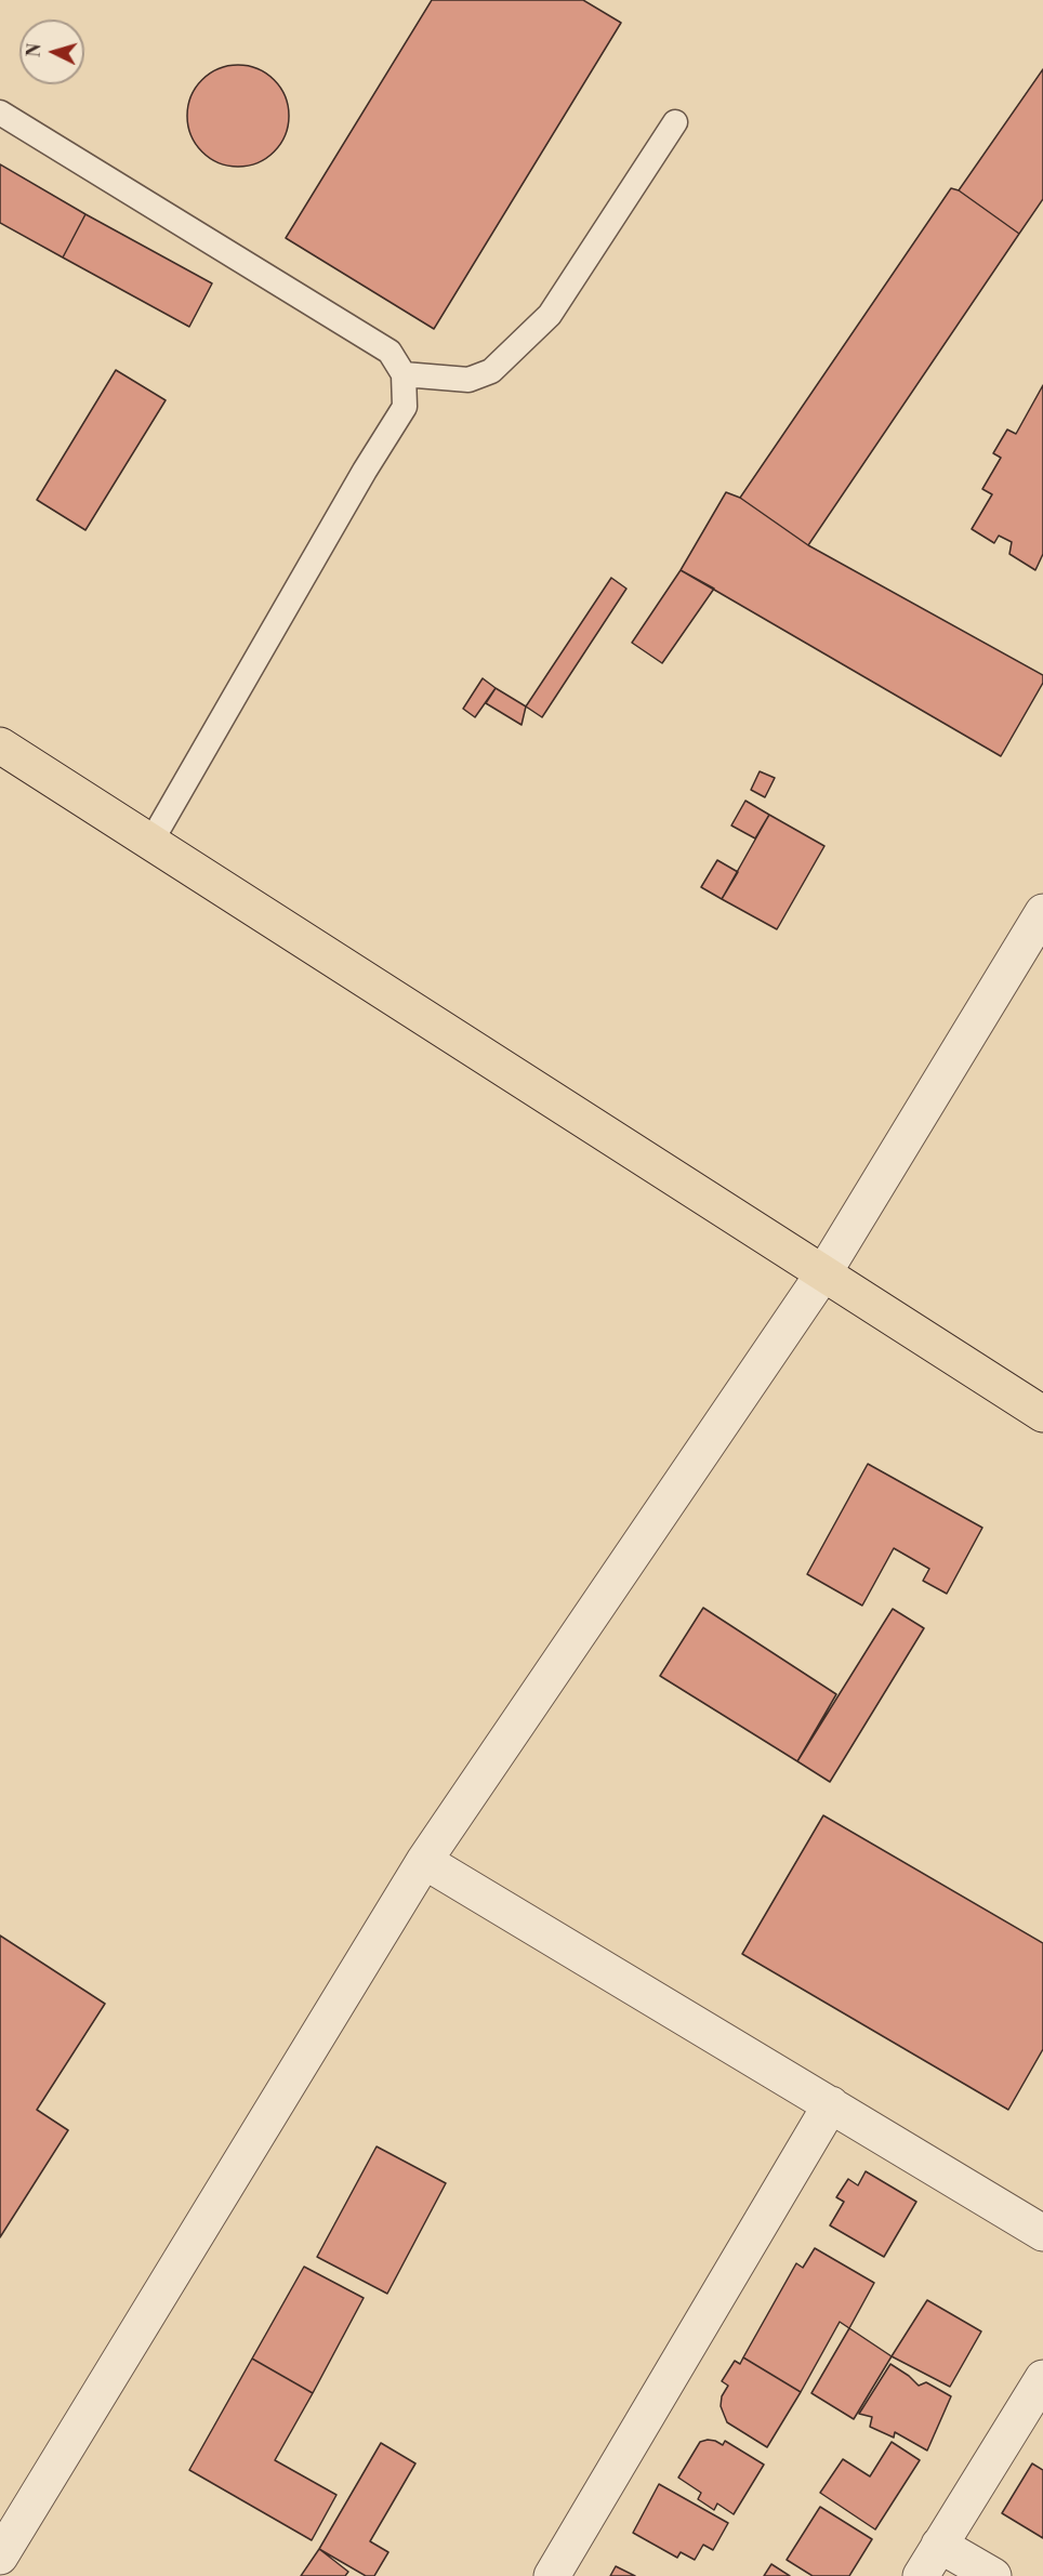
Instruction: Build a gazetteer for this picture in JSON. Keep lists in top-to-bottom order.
{
  "north": "left"
}
